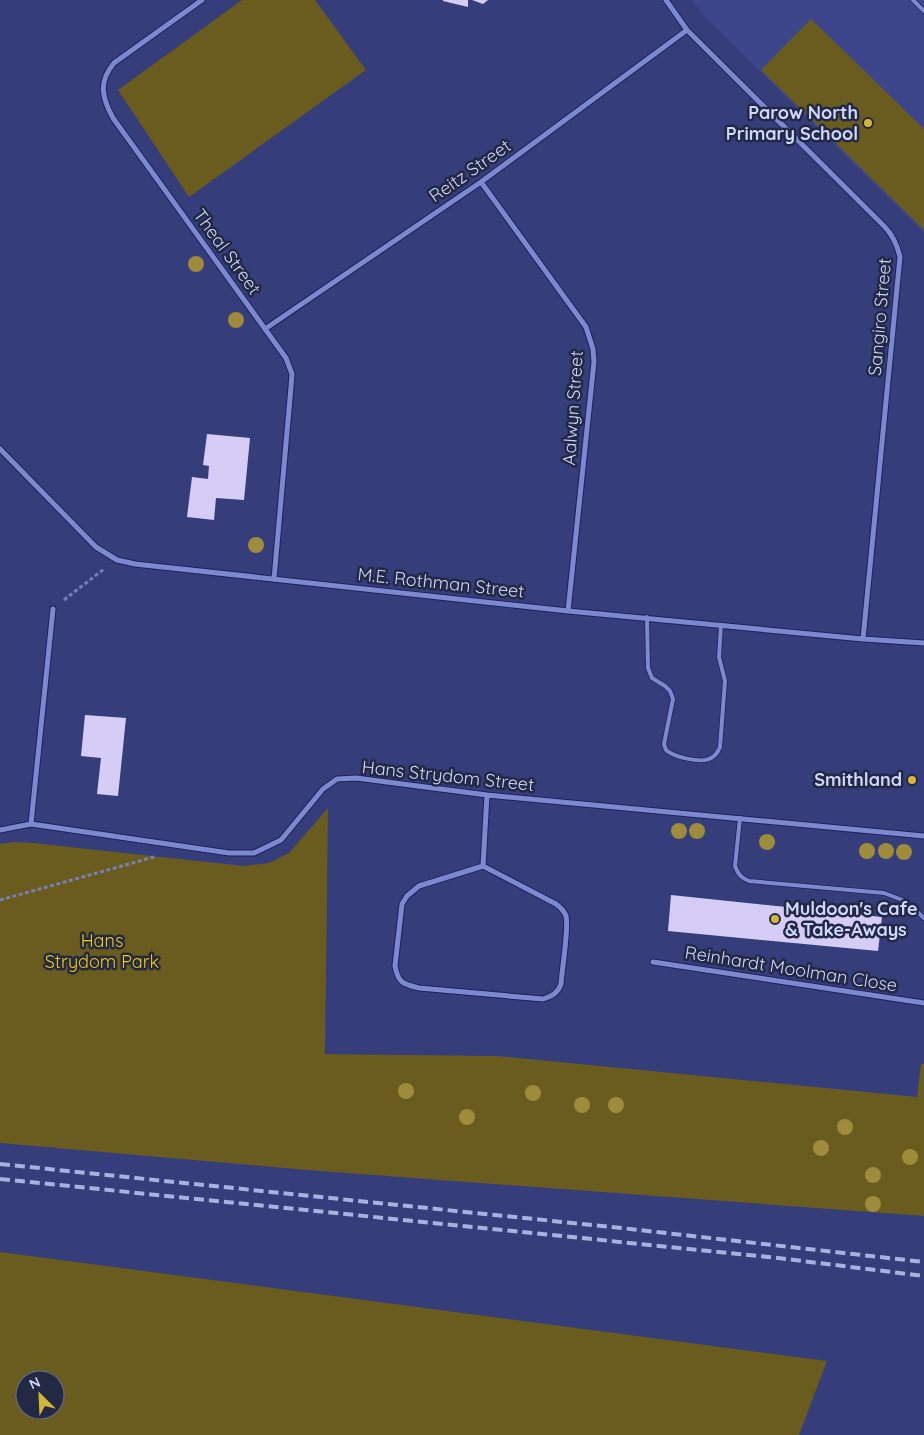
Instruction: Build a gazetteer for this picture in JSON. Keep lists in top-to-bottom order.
{
  "streets": {
    "street": [
      "Reitz Street",
      "Theal Street",
      "Sangiro Street",
      "Aalwyn Street",
      "M.E. Rothman Street",
      "Hans Strydom Street",
      "Reinhardt Moolman Close"
    ]
  },
  "crossings": [
    ["Reitz Street", "Theal Street"],
    ["Reitz Street", "Sangiro Street"],
    ["Reitz Street", "Aalwyn Street"],
    ["Theal Street", "M.E. Rothman Street"],
    ["Sangiro Street", "M.E. Rothman Street"],
    ["Aalwyn Street", "M.E. Rothman Street"]
  ],
  "parks": ["Hans Strydom Park"],
  "places": ["Parow North Primary School", "Smithland", "Muldoon's Cafe & Take-Aways"],
  "north": "top left"
}
